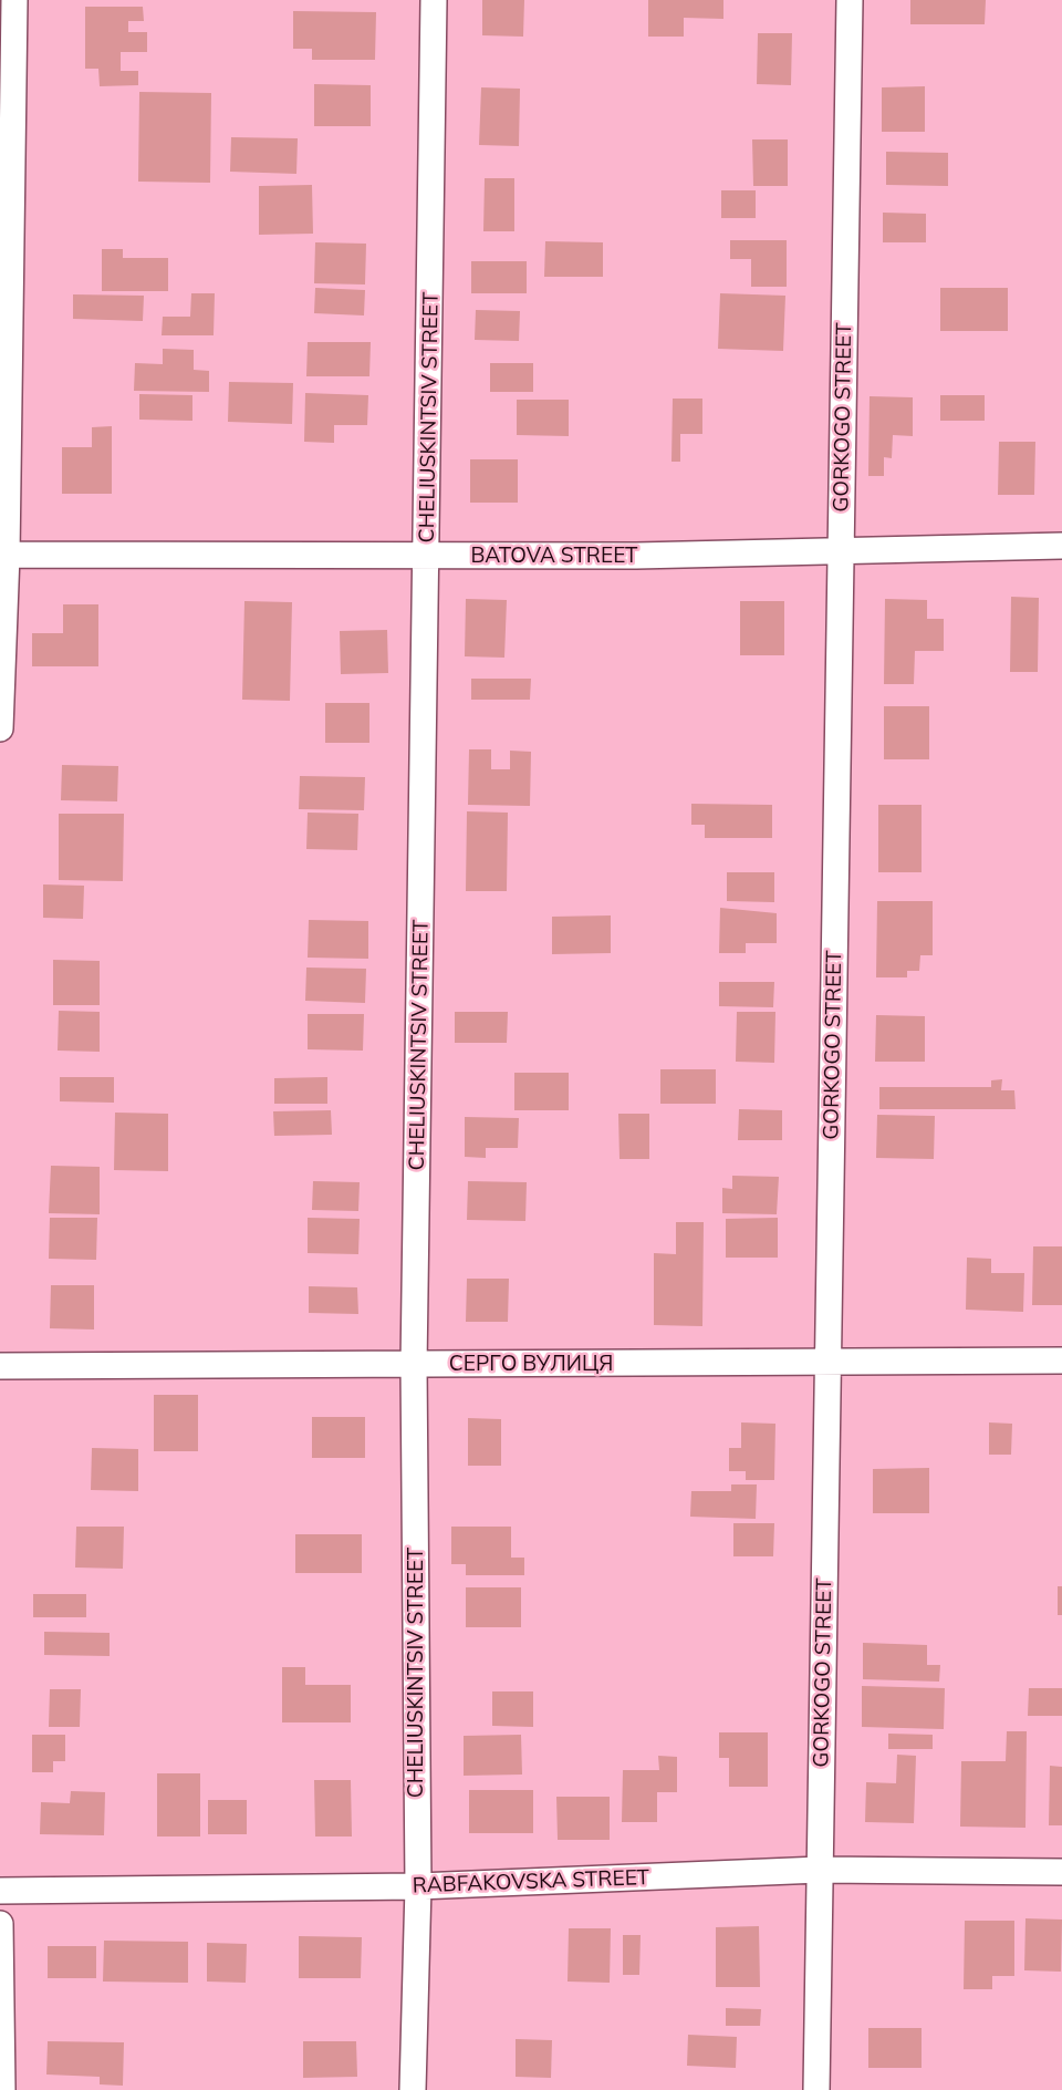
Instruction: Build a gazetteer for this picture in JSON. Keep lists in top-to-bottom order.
{
  "streets": {
    "street": [
      "CHELIUSKINTSIV STREET",
      "GORKOGO STREET",
      "BATOVA STREET",
      "СЕРГО ВУЛИЦЯ",
      "RABFAKOVSKA STREET"
    ]
  },
  "crossings": [
    ["CHELIUSKINTSIV STREET", "BATOVA STREET"],
    ["CHELIUSKINTSIV STREET", "СЕРГО ВУЛИЦЯ"],
    ["CHELIUSKINTSIV STREET", "RABFAKOVSKA STREET"],
    ["GORKOGO STREET", "BATOVA STREET"],
    ["GORKOGO STREET", "СЕРГО ВУЛИЦЯ"],
    ["GORKOGO STREET", "RABFAKOVSKA STREET"]
  ]
}
